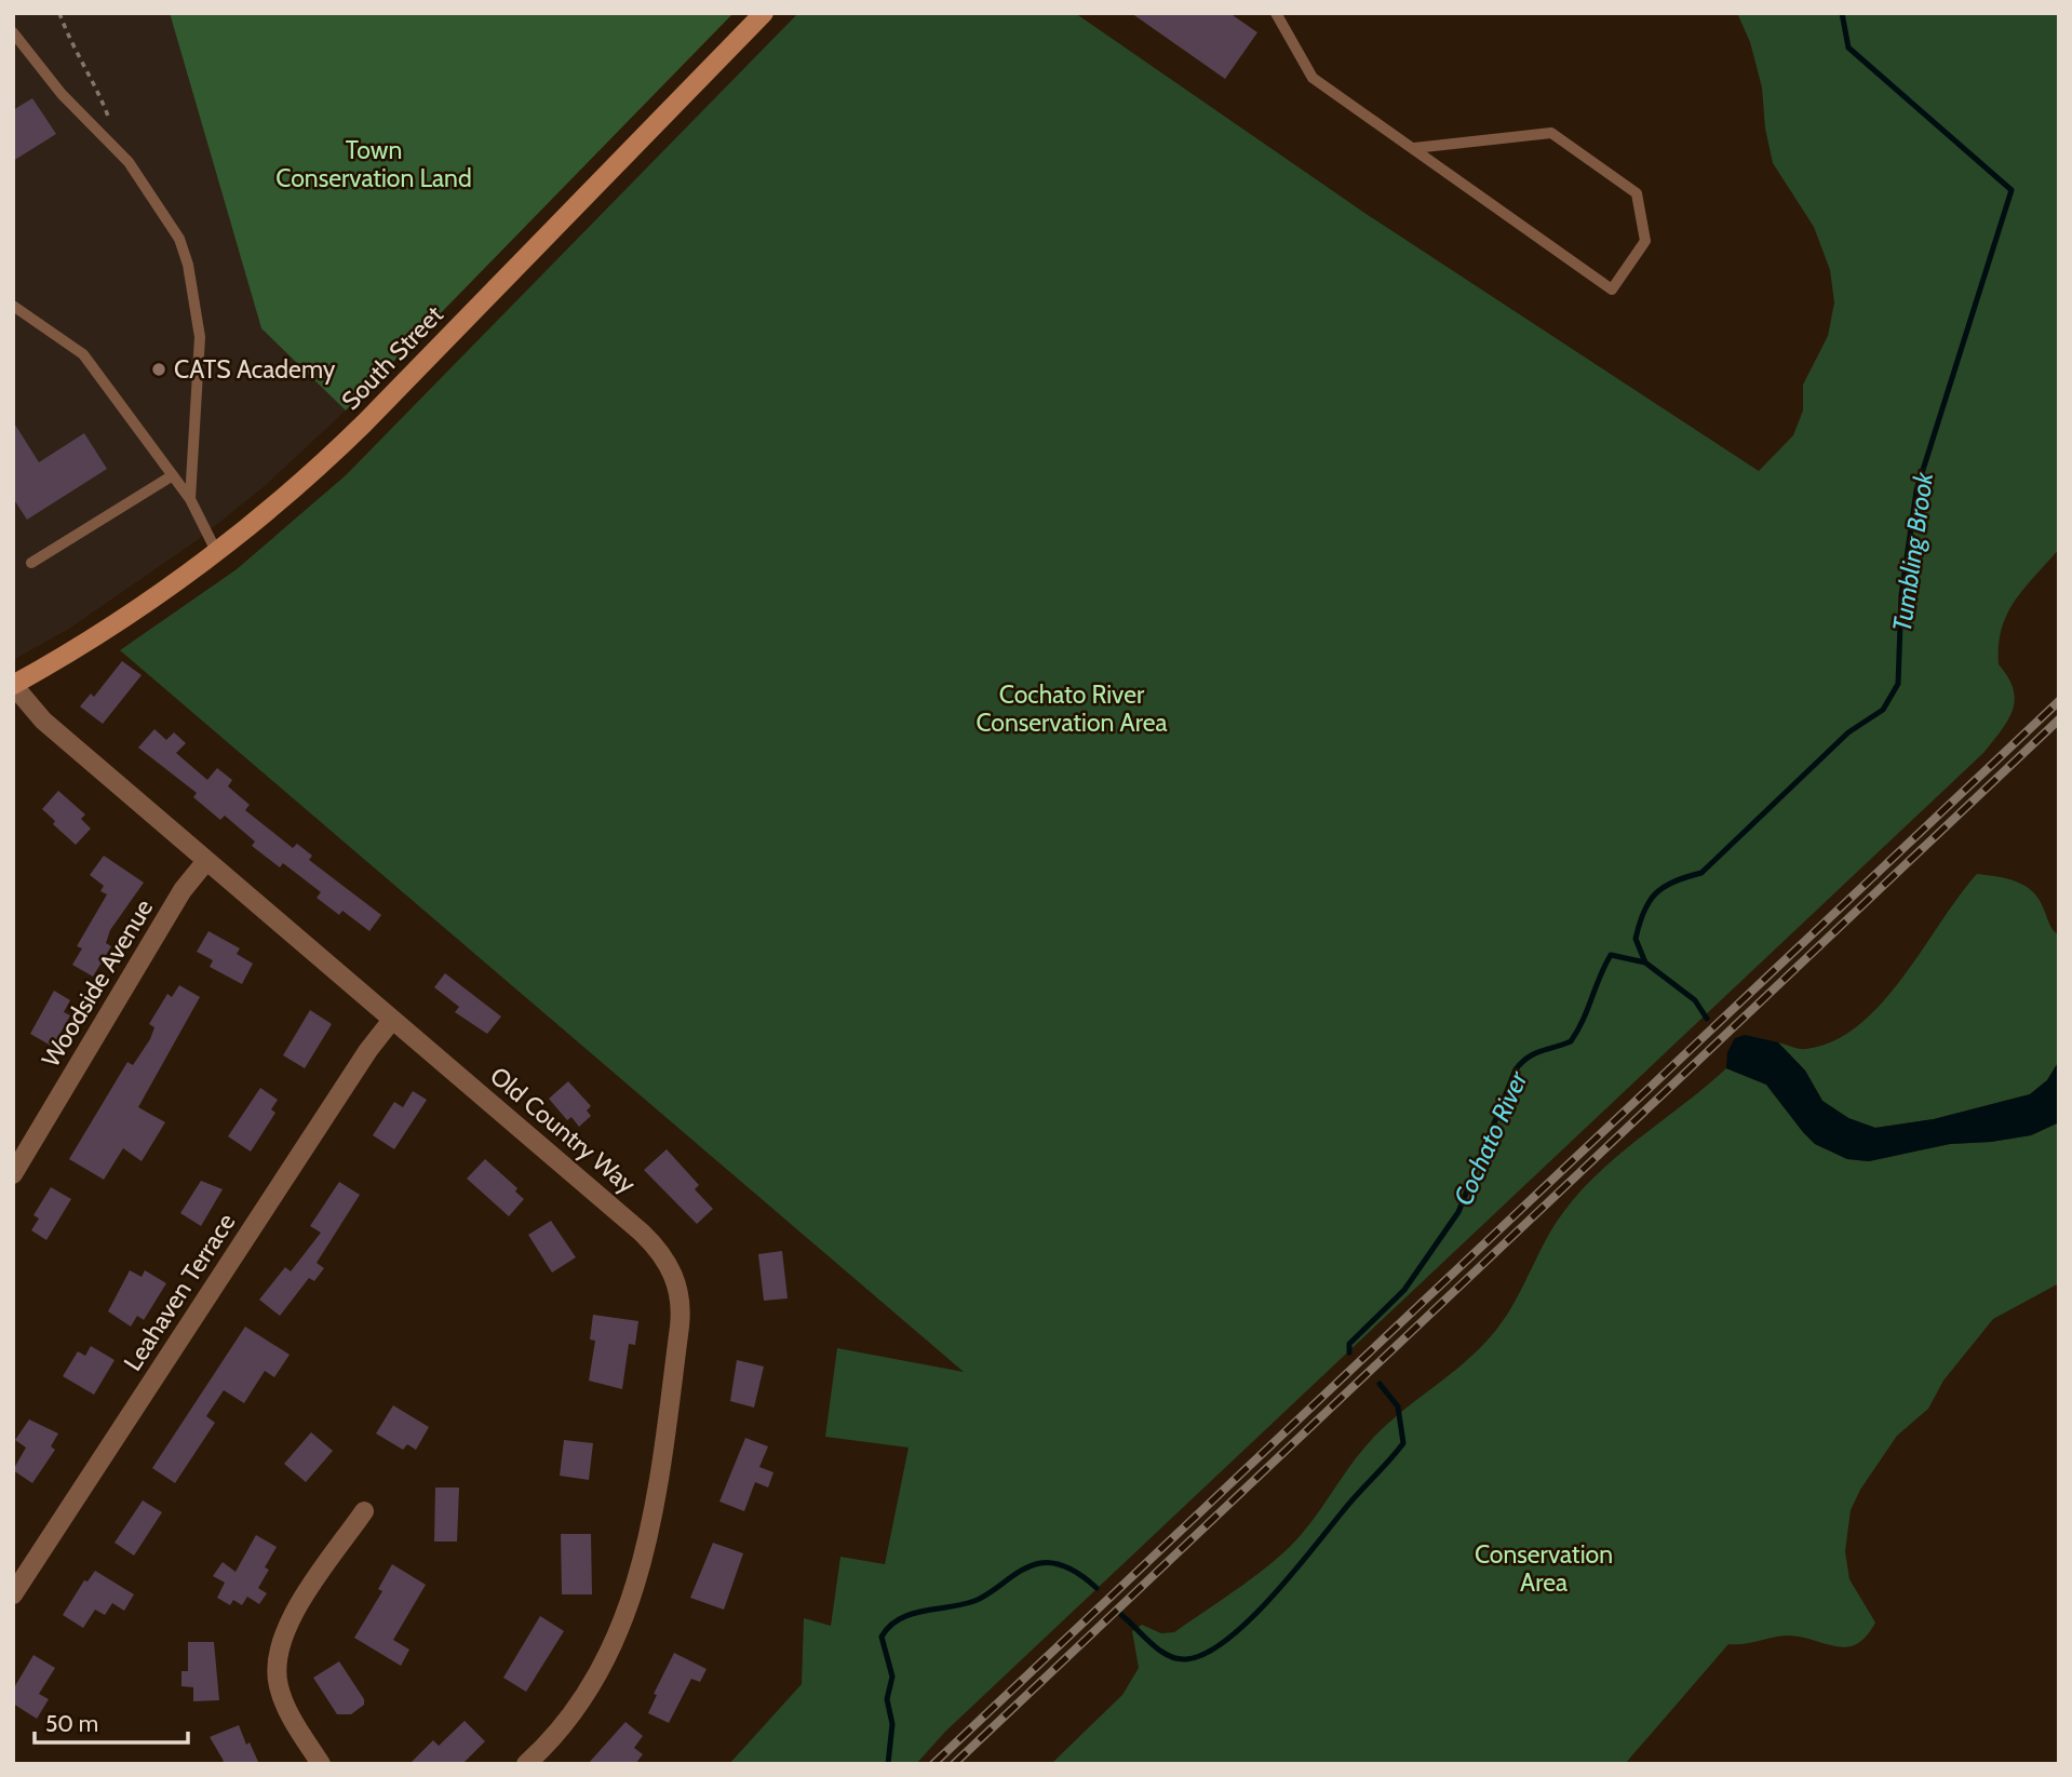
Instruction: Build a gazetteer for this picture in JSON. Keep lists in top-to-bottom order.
{
  "streets": {
    "main road": ["South Street"],
    "street": ["Woodside Avenue", "Old Country Way", "Leahaven Terrace"]
  },
  "crossings": [
    ["South Street", "Old Country Way"],
    ["Woodside Avenue", "Old Country Way"],
    ["Old Country Way", "Leahaven Terrace"]
  ],
  "water": ["Tumbling Brook", "Cochato River"],
  "parks": ["Town Conservation Land", "Cochato River Conservation Area", "Conservation Area"],
  "places": ["CATS Academy"],
  "scale_bar": "50 m"
}
